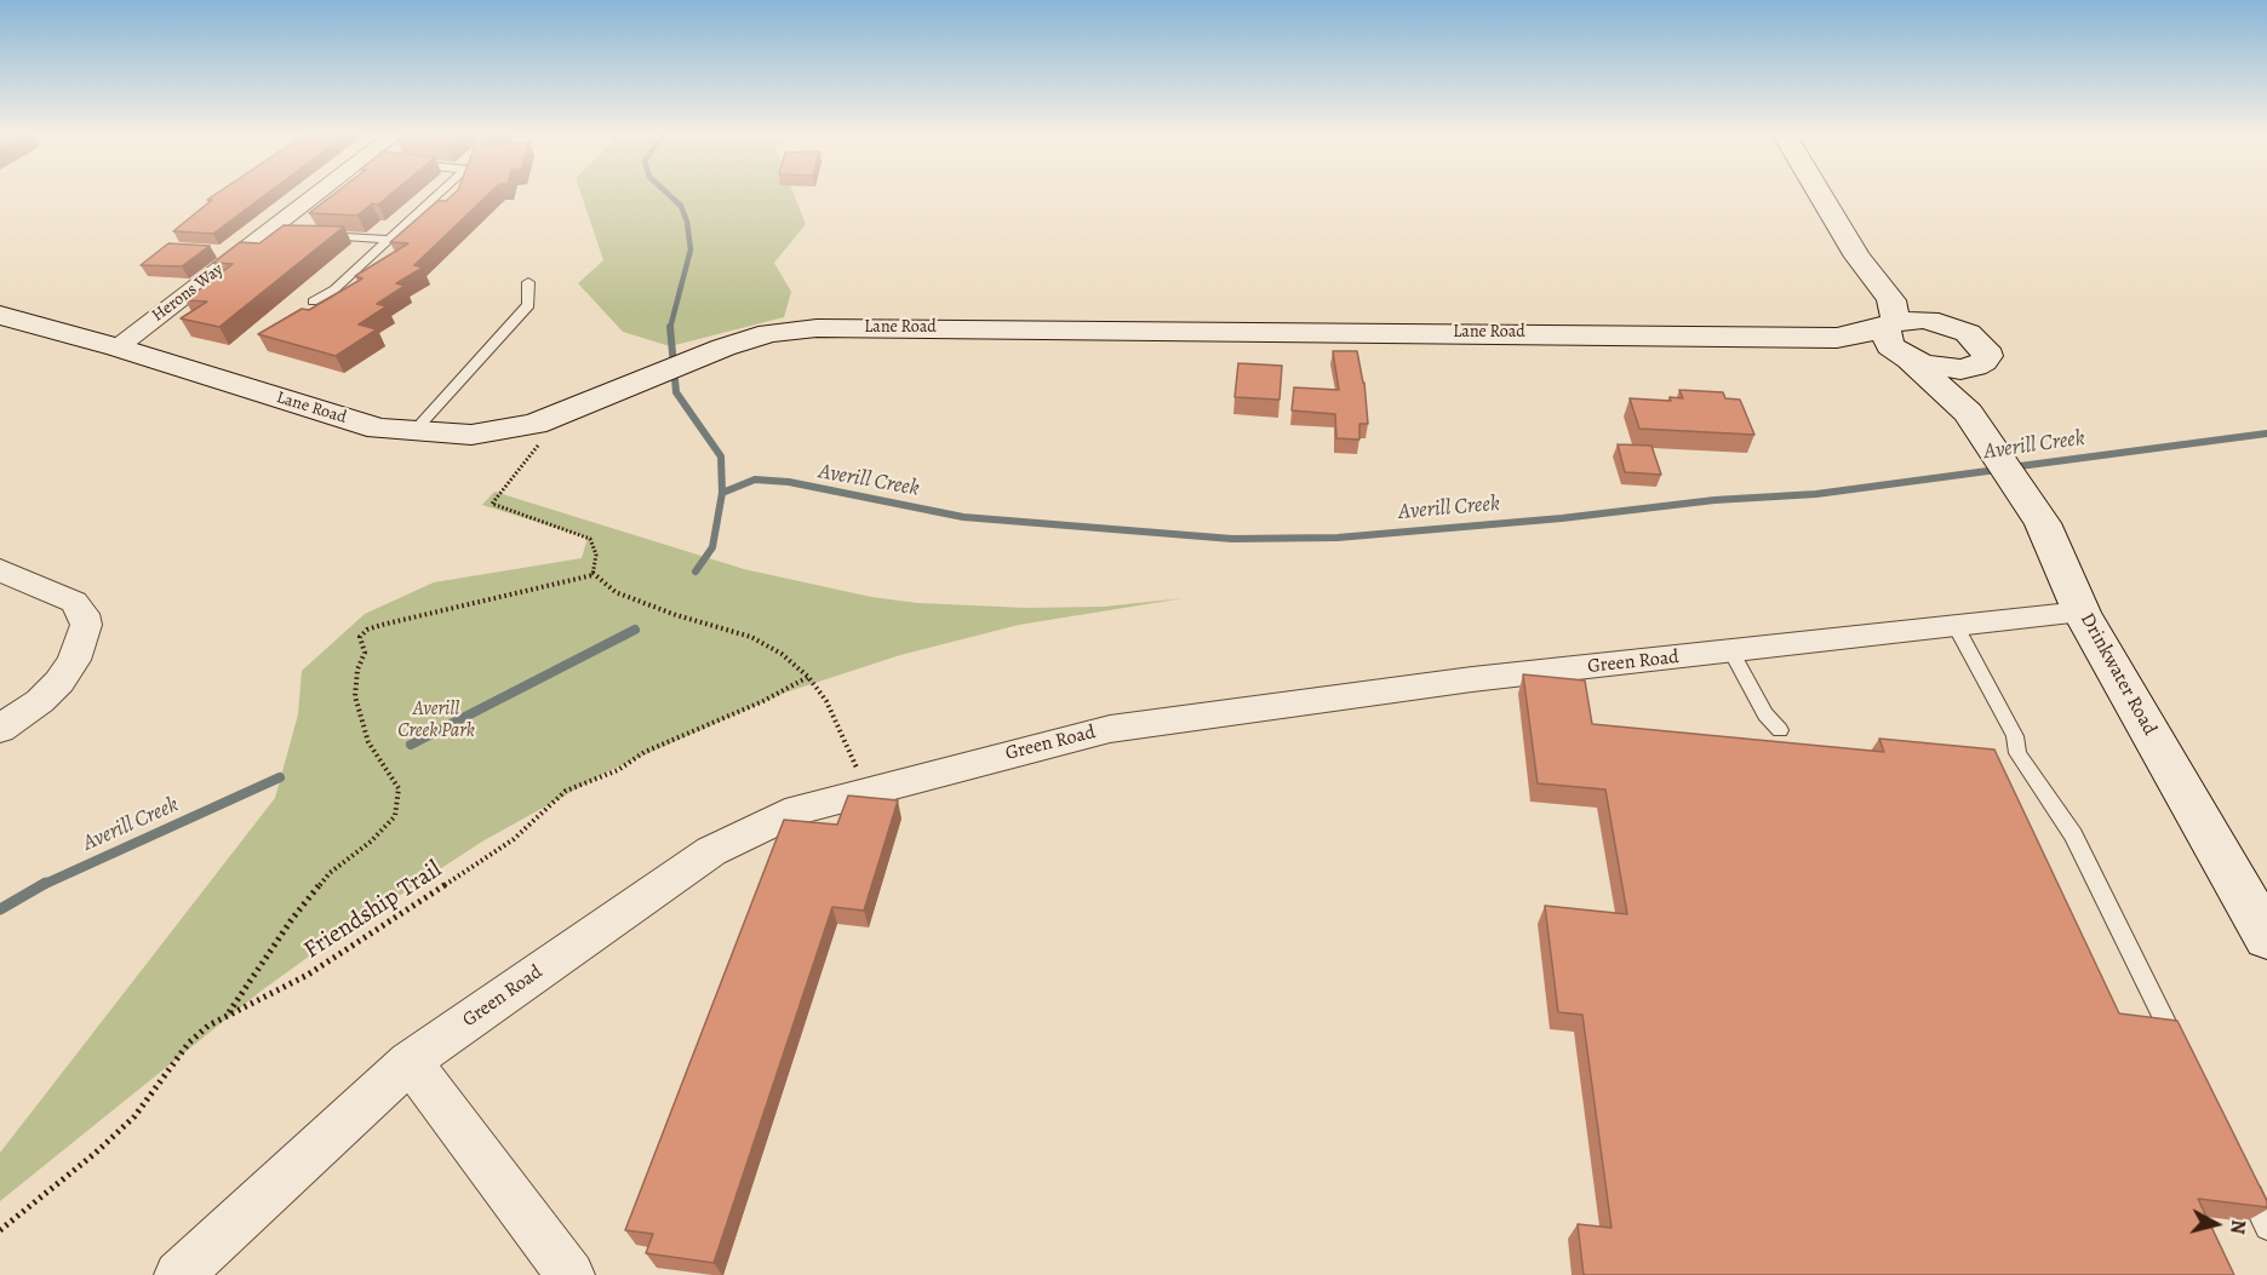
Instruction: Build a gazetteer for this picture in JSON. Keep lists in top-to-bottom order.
{
  "streets": {
    "street": [
      "Herons Way",
      "Lane Road",
      "Green Road",
      "Drinkwater Road"
    ],
    "path": ["Friendship Trail"]
  },
  "crossings": [
    ["Herons Way", "Lane Road"],
    ["Lane Road", "Drinkwater Road"],
    ["Green Road", "Drinkwater Road"]
  ],
  "water": ["Averill Creek"],
  "parks": ["Averill Creek Park"],
  "north": "right"
}
